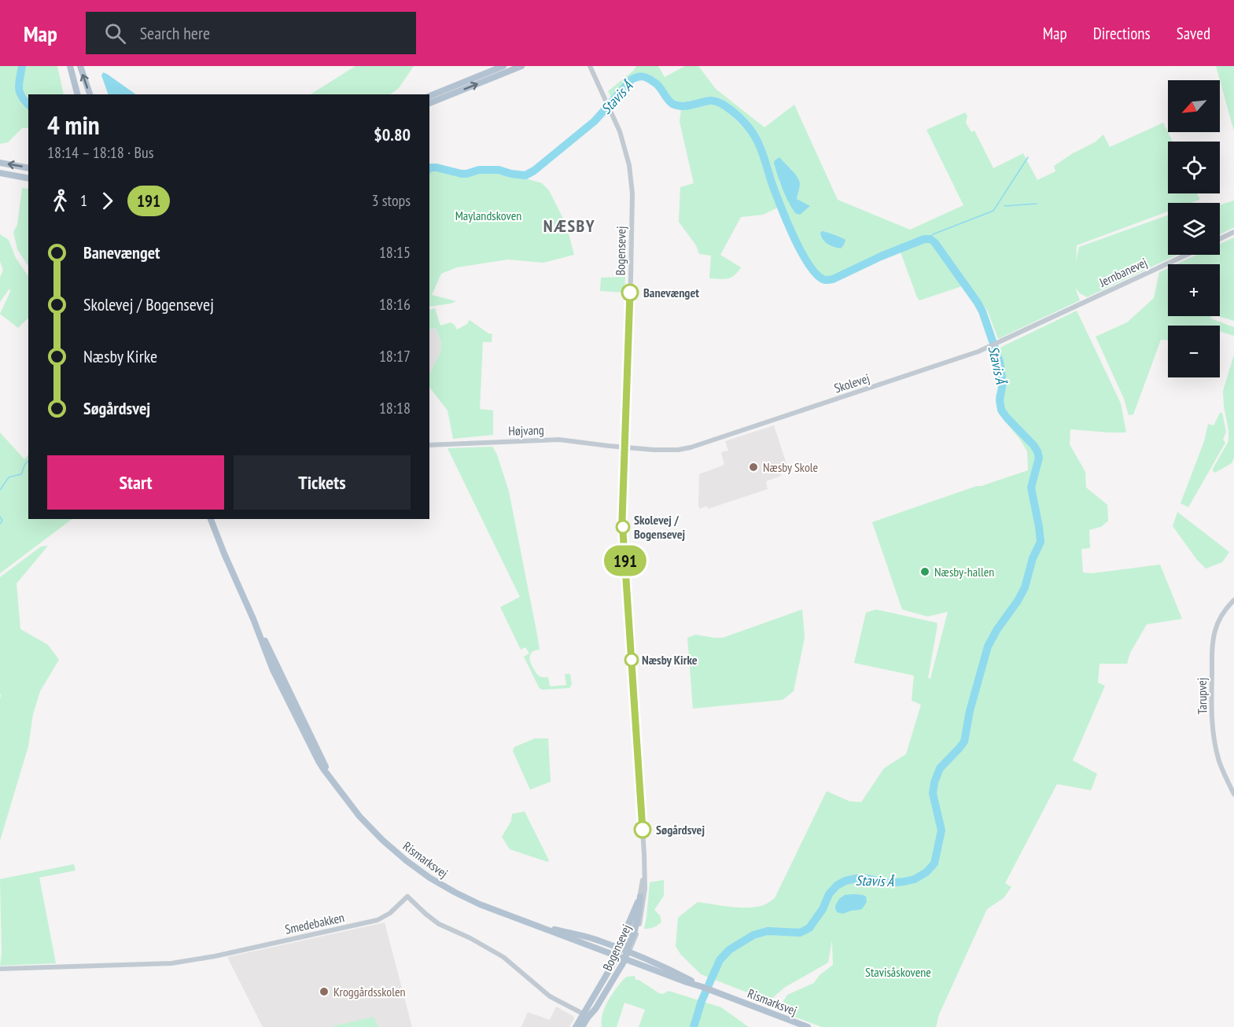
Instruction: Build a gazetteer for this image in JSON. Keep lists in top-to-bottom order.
{
  "streets": {
    "main road": ["Bogensevej", "Rismarksvej"],
    "street": [
      "Jernbanevej",
      "Skolevej",
      "Højvang",
      "Tarupvej",
      "Smedebakken"
    ]
  },
  "crossings": [
    ["Bogensevej", "Skolevej"],
    ["Bogensevej", "Højvang"],
    ["Bogensevej", "Rismarksvej"],
    ["Bogensevej", "Smedebakken"],
    ["Jernbanevej", "Skolevej"],
    ["Skolevej", "Højvang"]
  ],
  "districts": ["NÆSBY"],
  "water": ["Stavis Å"],
  "parks": ["Maylandskoven", "Stavisåskovene"],
  "places": [
    "Banevænget",
    "Næsby Skole",
    "Skolevej / Bogensevej",
    "Næsby-hallen",
    "Næsby Kirke",
    "Søgårdsvej",
    "Kroggårdsskolen"
  ],
  "lines": ["bus line 191"],
  "north": "bottom left",
  "page": {
    "header": "Map",
    "search": "Search here",
    "nav": ["Map", "Directions", "Saved"],
    "on_map": "191",
    "map_buttons": ["+", "−"],
    "heading": ["4 min", "18:14 – 18:18 · Bus", "$0.80"],
    "legs": ["1", "191", "3 stops"],
    "list": [
      {
        "name": "Banevænget",
        "value": "18:15"
      },
      {
        "name": "Skolevej / Bogensevej",
        "value": "18:16"
      },
      {
        "name": "Næsby Kirke",
        "value": "18:17"
      },
      {
        "name": "Søgårdsvej",
        "value": "18:18"
      }
    ],
    "buttons": ["Start", "Tickets"]
  }
}
